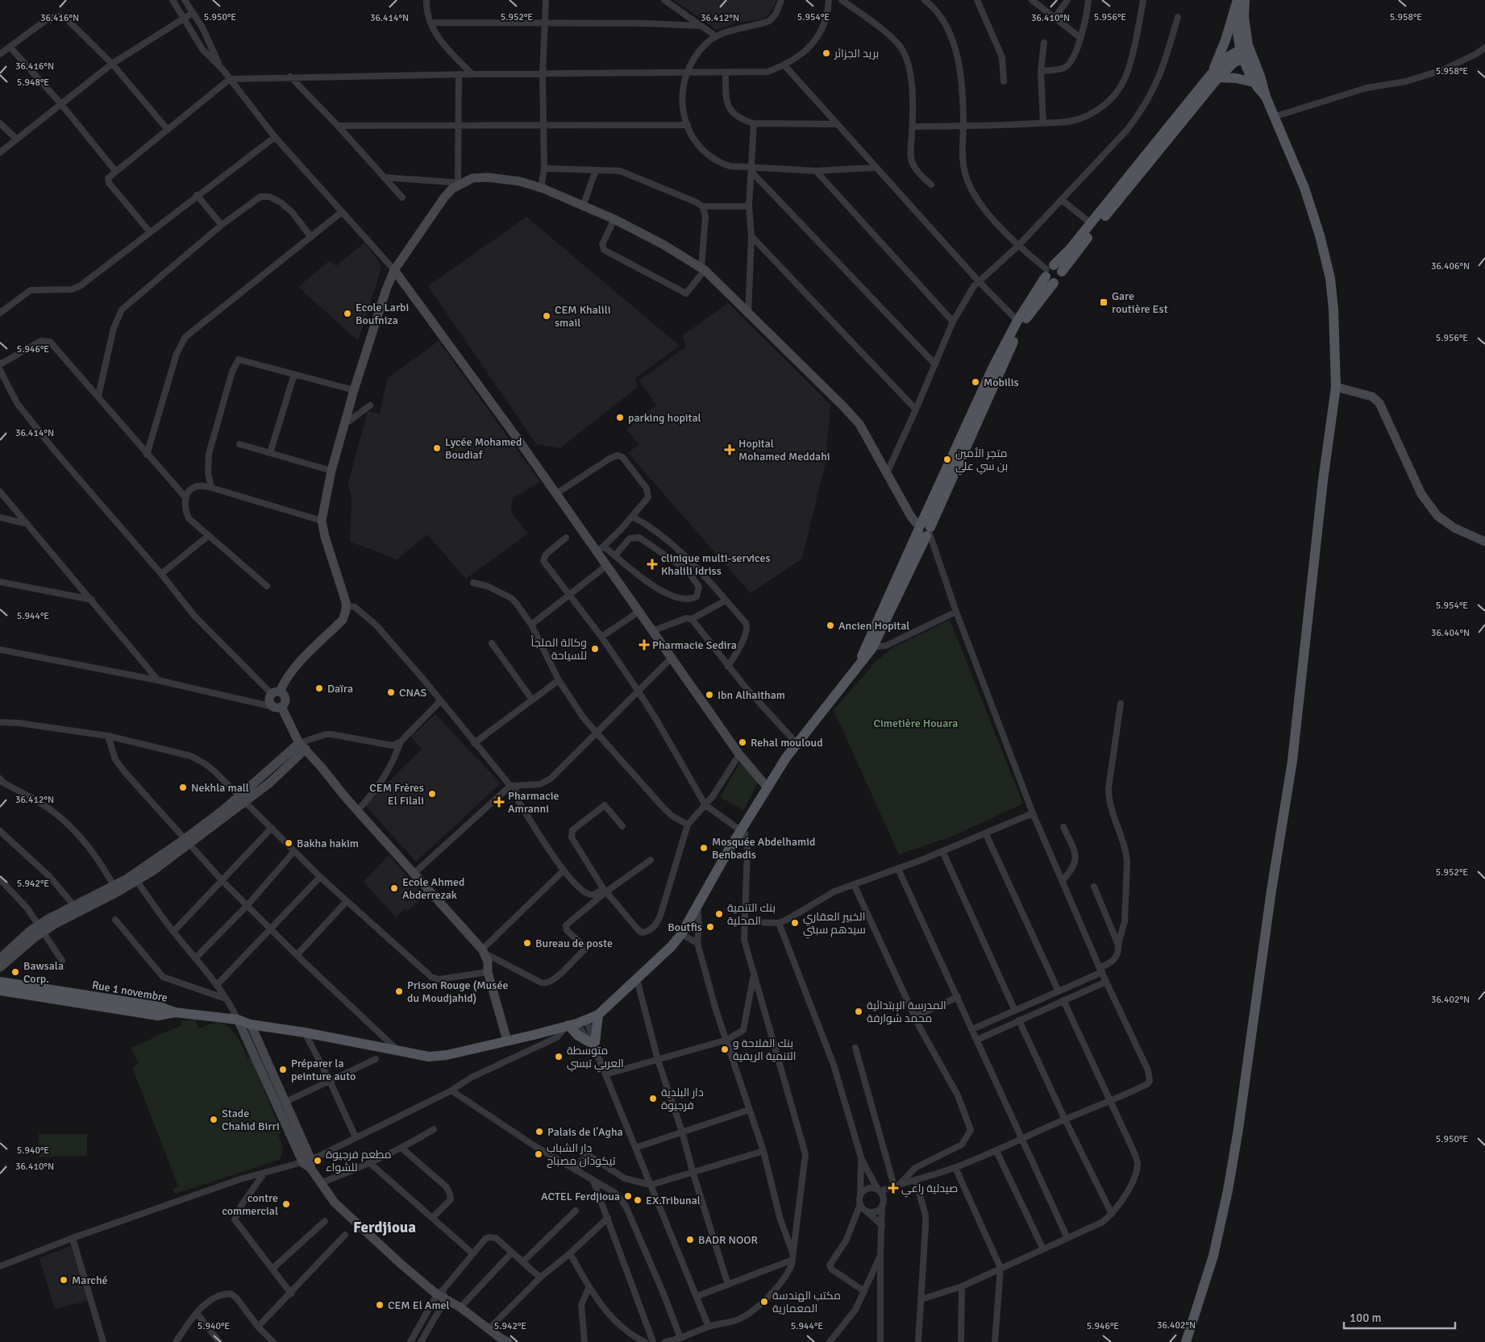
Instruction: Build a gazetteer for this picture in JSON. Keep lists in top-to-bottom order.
{
  "streets": {
    "main road": ["Rue 1 novembre"]
  },
  "districts": ["Ferdjioua"],
  "parks": ["Cimetière Houara"],
  "places": {
    "other": [
      "بريد الجزائر",
      "Ecole Larbi Boufniza",
      "CEM Khalili smail",
      "Mobilis",
      "parking hopital",
      "Lycée Mohamed Boudiaf",
      "متجر الأمين بن سي علي",
      "Ancien Hopital",
      "وكالة الملجأ للسياحة",
      "Daïra",
      "CNAS",
      "Ibn Alhaitham",
      "Rehal mouloud",
      "Nekhla mall",
      "CEM Frères El Filali",
      "Bakha hakim",
      "Mosquée Abdelhamid Benbadis",
      "Ecole Ahmed Abderrezak",
      "بنك التنمية المحلية",
      "الخبير العقاري سيدهم سبتي",
      "Boutfis",
      "Bureau de poste",
      "Bawsala Corp.",
      "Prison Rouge (Musée du Moudjahid)",
      "المدرسة الإبتدائية محمد شوارفة",
      "بنك الفلاحة و التنمية الريفية",
      "متوسطة العربي تبسي",
      "Préparer la peinture auto",
      "دار البلدية فرجيوة",
      "Stade Chahid Birri",
      "Palais de l'Agha",
      "دار الشباب تيكودان مصباح",
      "مطعم فرجيوة للشواء",
      "ACTEL Ferdjioua",
      "EX.Tribunal",
      "contre commercial",
      "BADR NOOR",
      "Marché",
      "مكتب الهندسة المعمارية",
      "CEM El Amel"
    ],
    "transit": ["Gare routière Est"],
    "health": [
      "Hopital Mohamed Meddahi",
      "clinique multi-services Khalili Idriss",
      "Pharmacie Sedira",
      "Pharmacie Amranni",
      "صيدلية راعي"
    ]
  },
  "scale_bar": "100 m",
  "coordinates": [
    "5.950°E",
    "5.952°E",
    "5.954°E",
    "5.956°E",
    "5.958°E",
    "36.416°N",
    "36.414°N",
    "36.412°N",
    "36.410°N",
    "5.948°E",
    "36.406°N",
    "5.946°E",
    "5.944°E",
    "36.404°N",
    "5.942°E",
    "36.402°N",
    "5.940°E"
  ]
}
